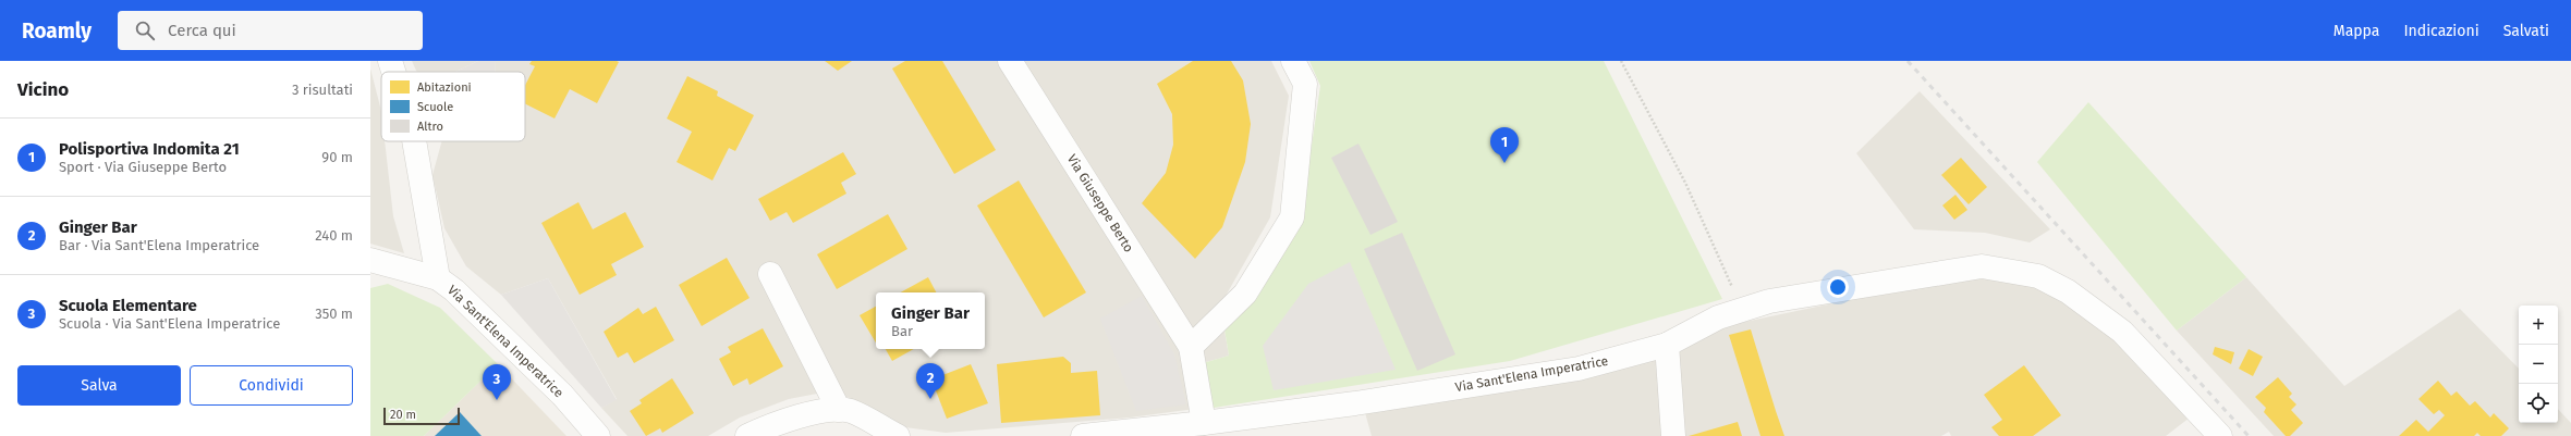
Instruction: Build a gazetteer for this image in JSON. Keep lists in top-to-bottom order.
{
  "streets": {
    "street": ["Via Giuseppe Berto", "Via Sant'Elena Imperatrice"]
  },
  "crossings": [
    ["Via Giuseppe Berto", "Via Sant'Elena Imperatrice"]
  ],
  "legend": ["Abitazioni", "Scuole", "Altro"],
  "scale_bar": "20 m",
  "page": {
    "header": "Roamly",
    "search": "Cerca qui",
    "nav": ["Mappa", "Indicazioni", "Salvati"],
    "heading": ["Vicino", "3 risultati"],
    "list": [
      {
        "mark": "1",
        "name": "Polisportiva Indomita 21",
        "note": "Sport · Via Giuseppe Berto",
        "value": "90 m"
      },
      {
        "mark": "2",
        "name": "Ginger Bar",
        "note": "Bar · Via Sant'Elena Imperatrice",
        "value": "240 m"
      },
      {
        "mark": "3",
        "name": "Scuola Elementare",
        "note": "Scuola · Via Sant'Elena Imperatrice",
        "value": "350 m"
      }
    ],
    "pins": ["1", "2", "3"],
    "popup": ["Ginger Bar", "Bar"],
    "map_buttons": ["+", "−"],
    "buttons": ["Salva", "Condividi"],
    "scale": "20 m"
  }
}
